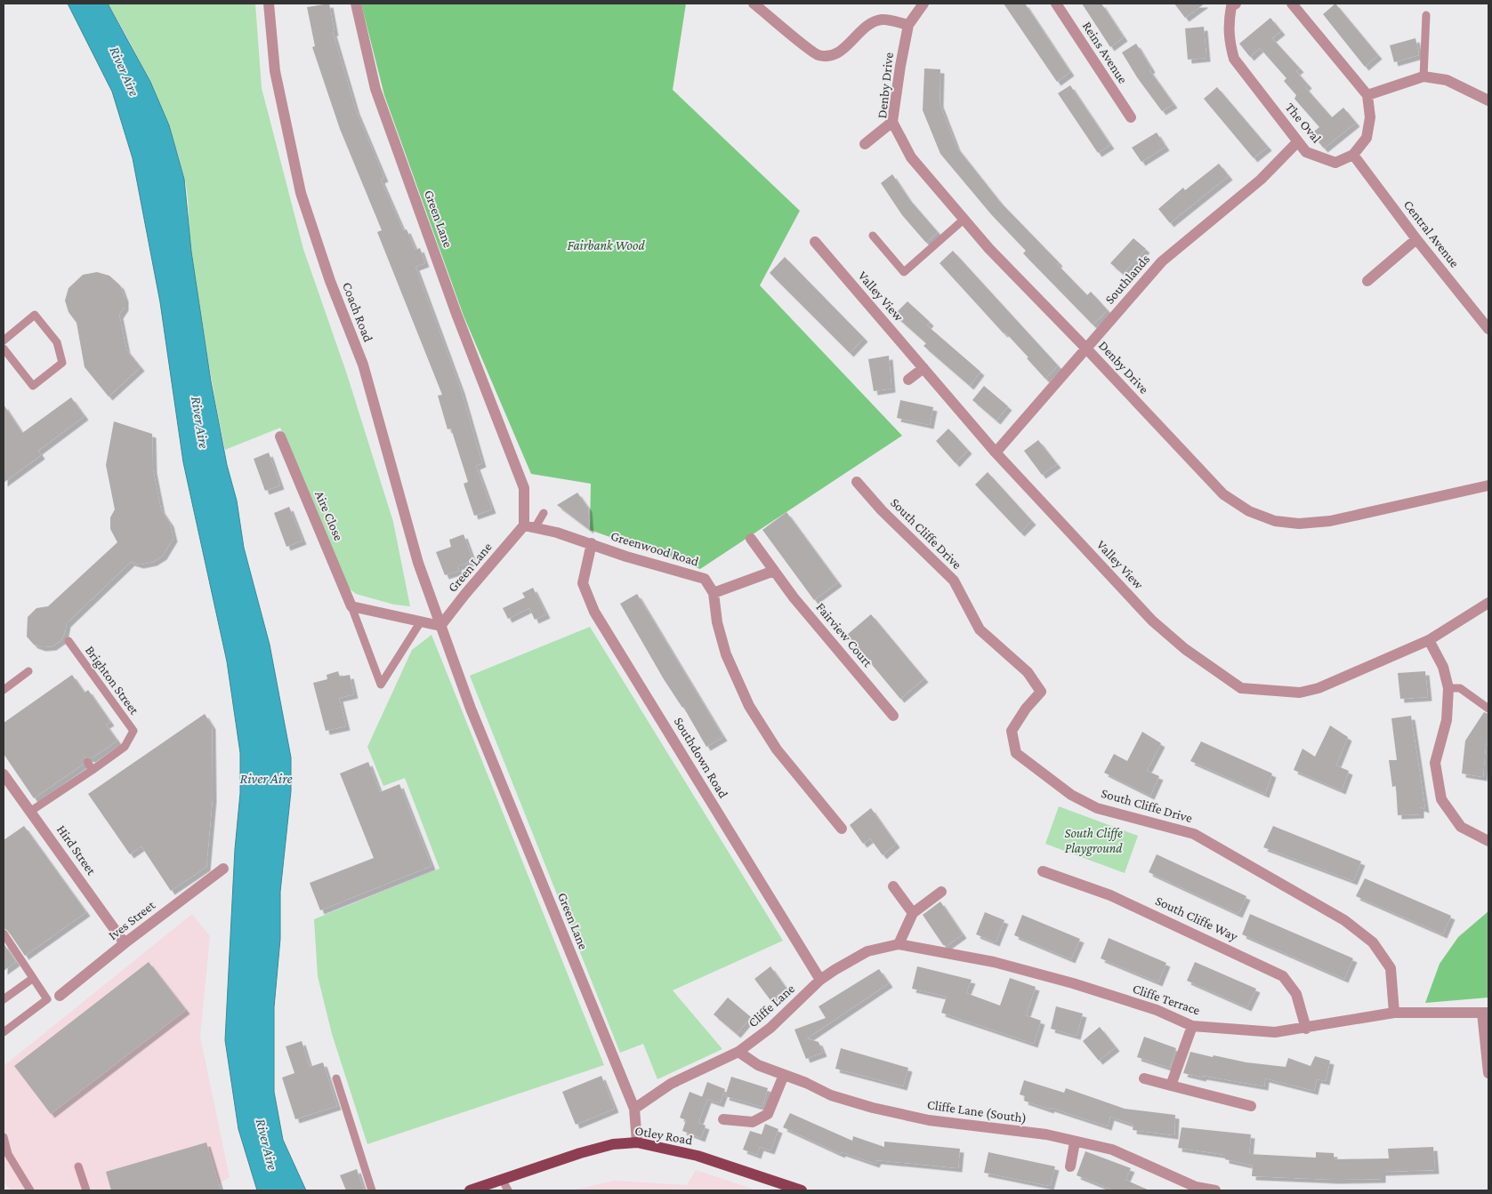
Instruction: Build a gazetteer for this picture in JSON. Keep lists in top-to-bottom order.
{
  "streets": {
    "main road": ["Otley Road"],
    "street": [
      "Reins Avenue",
      "Denby Drive",
      "The Oval",
      "Green Lane",
      "Central Avenue",
      "Southlands",
      "Valley View",
      "Coach Road",
      "Aire Close",
      "South Cliffe Drive",
      "Greenwood Road",
      "Fairview Court",
      "Southdown Road",
      "Hird Street",
      "South Cliffe Way",
      "Ives Street",
      "Cliffe Terrace",
      "Cliffe Lane",
      "Cliffe Lane (South)"
    ],
    "lane": ["Brighton Street"]
  },
  "crossings": [
    ["Denby Drive", "Southlands"],
    ["The Oval", "Central Avenue"],
    ["The Oval", "Southlands"],
    ["Green Lane", "Coach Road"],
    ["Green Lane", "Greenwood Road"],
    ["Green Lane", "Cliffe Lane"],
    ["Green Lane", "Otley Road"],
    ["Southlands", "Valley View"],
    ["South Cliffe Drive", "Cliffe Terrace"],
    ["Greenwood Road", "Southdown Road"],
    ["Brighton Street", "Hird Street"],
    ["Southdown Road", "Cliffe Lane"],
    ["Hird Street", "Ives Street"],
    ["South Cliffe Way", "Cliffe Terrace"],
    ["Cliffe Terrace", "Cliffe Lane"],
    ["Cliffe Lane", "Cliffe Lane (South)"]
  ],
  "water": ["River Aire"],
  "parks": ["Fairbank Wood", "South Cliffe Playground"]
}
